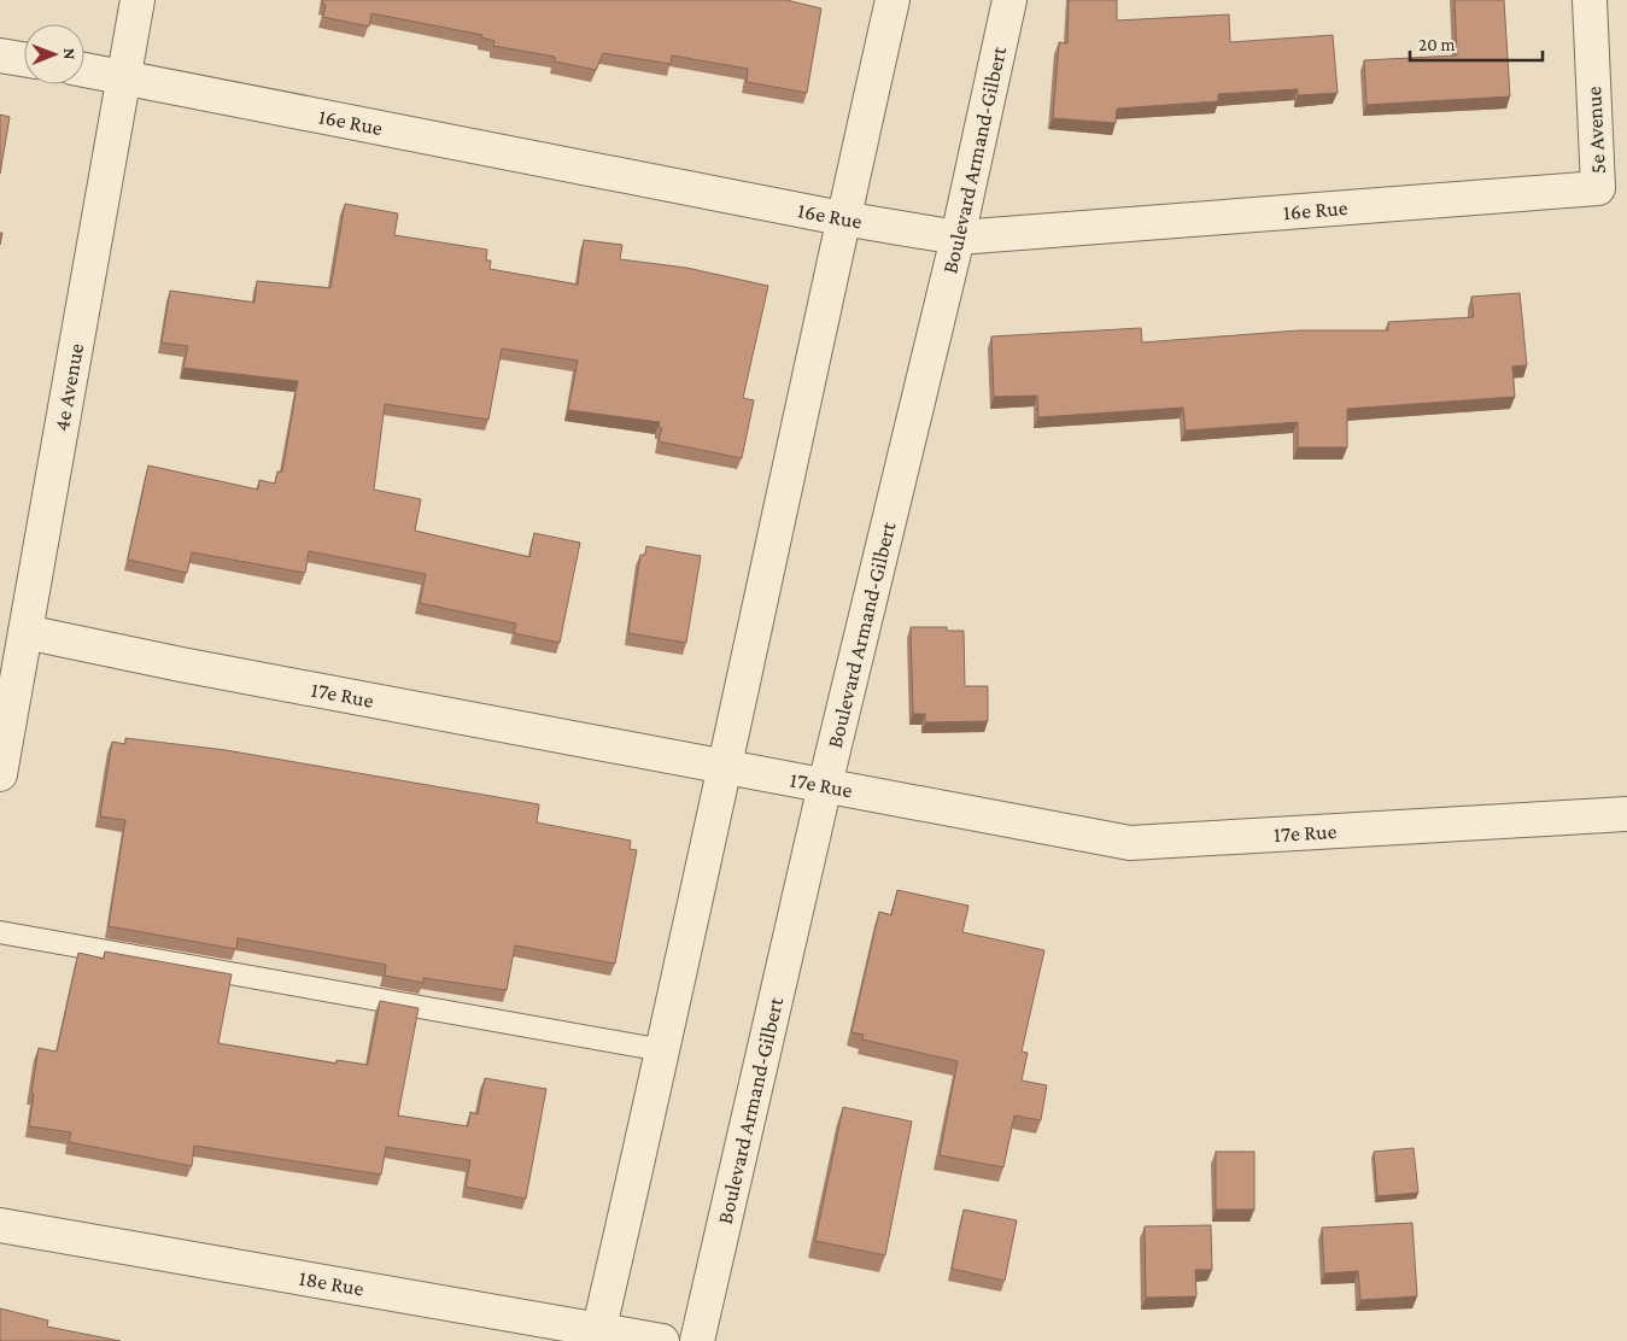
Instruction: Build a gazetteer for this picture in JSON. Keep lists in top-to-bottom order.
{
  "streets": {
    "street": [
      "16e Rue",
      "5e Avenue",
      "Boulevard Armand-Gilbert",
      "4e Avenue",
      "17e Rue",
      "18e Rue"
    ]
  },
  "crossings": [
    ["16e Rue", "5e Avenue"],
    ["16e Rue", "Boulevard Armand-Gilbert"],
    ["16e Rue", "4e Avenue"],
    ["Boulevard Armand-Gilbert", "17e Rue"],
    ["4e Avenue", "17e Rue"]
  ],
  "scale_bar": "20 m",
  "north": "right"
}
